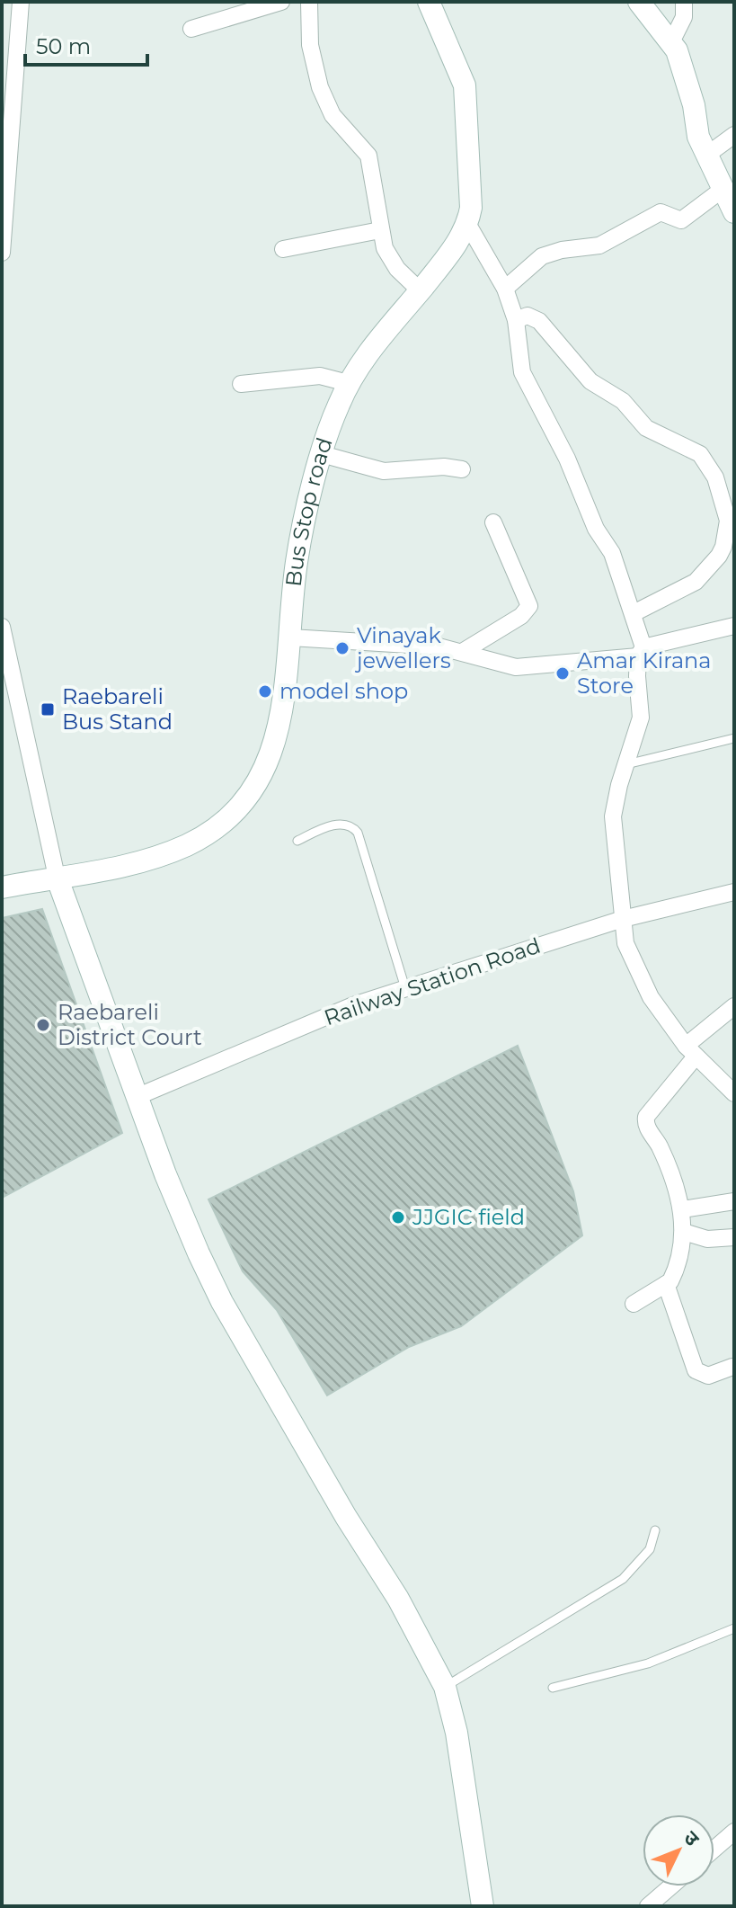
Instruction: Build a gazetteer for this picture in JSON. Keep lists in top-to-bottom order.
{
  "streets": {
    "street": ["Bus Stop road", "Railway Station Road"]
  },
  "places": {
    "other": [
      "Vinayak jewellers",
      "Amar Kirana Store",
      "model shop",
      "Raebareli District Court",
      "JJGIC field"
    ],
    "transit": ["Raebareli Bus Stand"]
  },
  "scale_bar": "50 m",
  "north": "top right"
}
